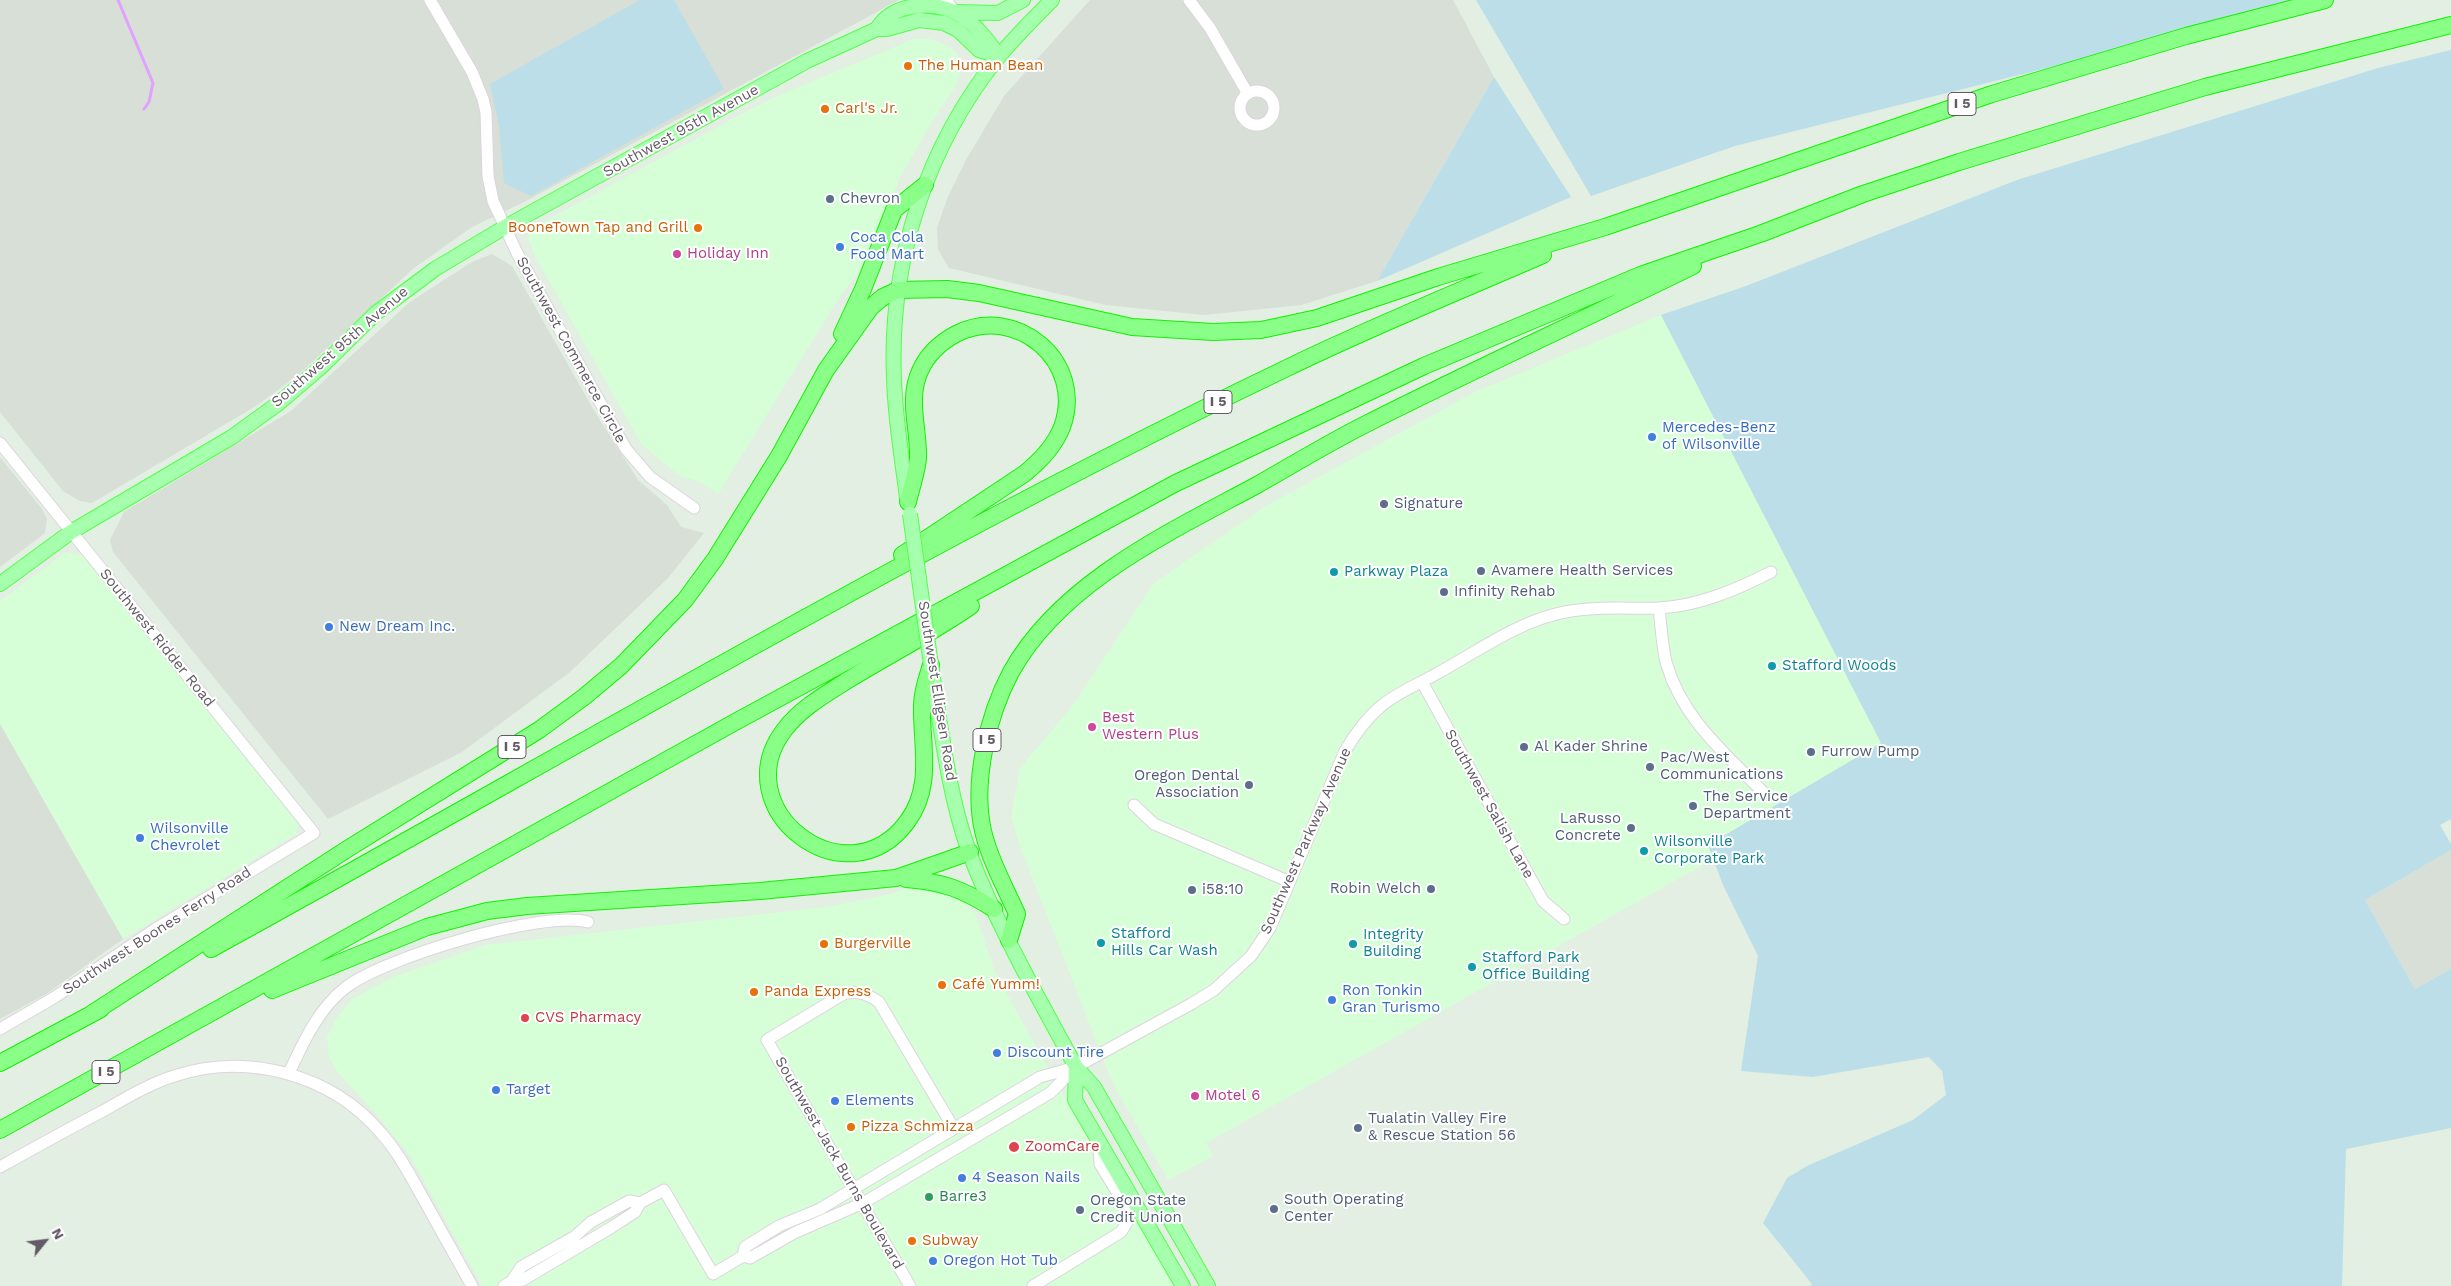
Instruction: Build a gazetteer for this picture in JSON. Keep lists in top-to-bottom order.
{
  "streets": {
    "highway": ["I 5"],
    "main road": ["Southwest 95th Avenue", "Southwest Elligsen Road"],
    "street": [
      "Southwest Commerce Circle",
      "Southwest Ridder Road",
      "Southwest Salish Lane",
      "Southwest Parkway Avenue",
      "Southwest Boones Ferry Road",
      "Southwest Jack Burns Boulevard"
    ]
  },
  "crossings": [
    ["I 5", "Southwest Elligsen Road"],
    ["Southwest 95th Avenue", "Southwest Commerce Circle"],
    ["Southwest 95th Avenue", "Southwest Ridder Road"],
    ["Southwest Ridder Road", "Southwest Boones Ferry Road"],
    ["Southwest Elligsen Road", "Southwest Parkway Avenue"],
    ["Southwest Salish Lane", "Southwest Parkway Avenue"]
  ],
  "places": [
    "The Human Bean",
    "Carl's Jr.",
    "Chevron",
    "BooneTown Tap and Grill",
    "Coca Cola Food Mart",
    "Holiday Inn",
    "Mercedes-Benz of Wilsonville",
    "Signature",
    "Avamere Health Services",
    "Parkway Plaza",
    "Infinity Rehab",
    "New Dream Inc.",
    "Stafford Woods",
    "Best Western Plus",
    "Al Kader Shrine",
    "Furrow Pump",
    "Pac/West Communications",
    "Oregon Dental Association",
    "The Service Department",
    "LaRusso Concrete",
    "Wilsonville Chevrolet",
    "Wilsonville Corporate Park",
    "Robin Welch",
    "i58:10",
    "Stafford Hills Car Wash",
    "Burgerville",
    "Integrity Building",
    "Stafford Park Office Building",
    "Café Yumm!",
    "Panda Express",
    "Ron Tonkin Gran Turismo",
    "CVS Pharmacy",
    "Discount Tire",
    "Target",
    "Motel 6",
    "Elements",
    "Pizza Schmizza",
    "Tualatin Valley Fire & Rescue Station 56",
    "ZoomCare",
    "4 Season Nails",
    "Barre3",
    "South Operating Center",
    "Oregon State Credit Union",
    "Subway",
    "Oregon Hot Tub"
  ],
  "north": "top right"
}
